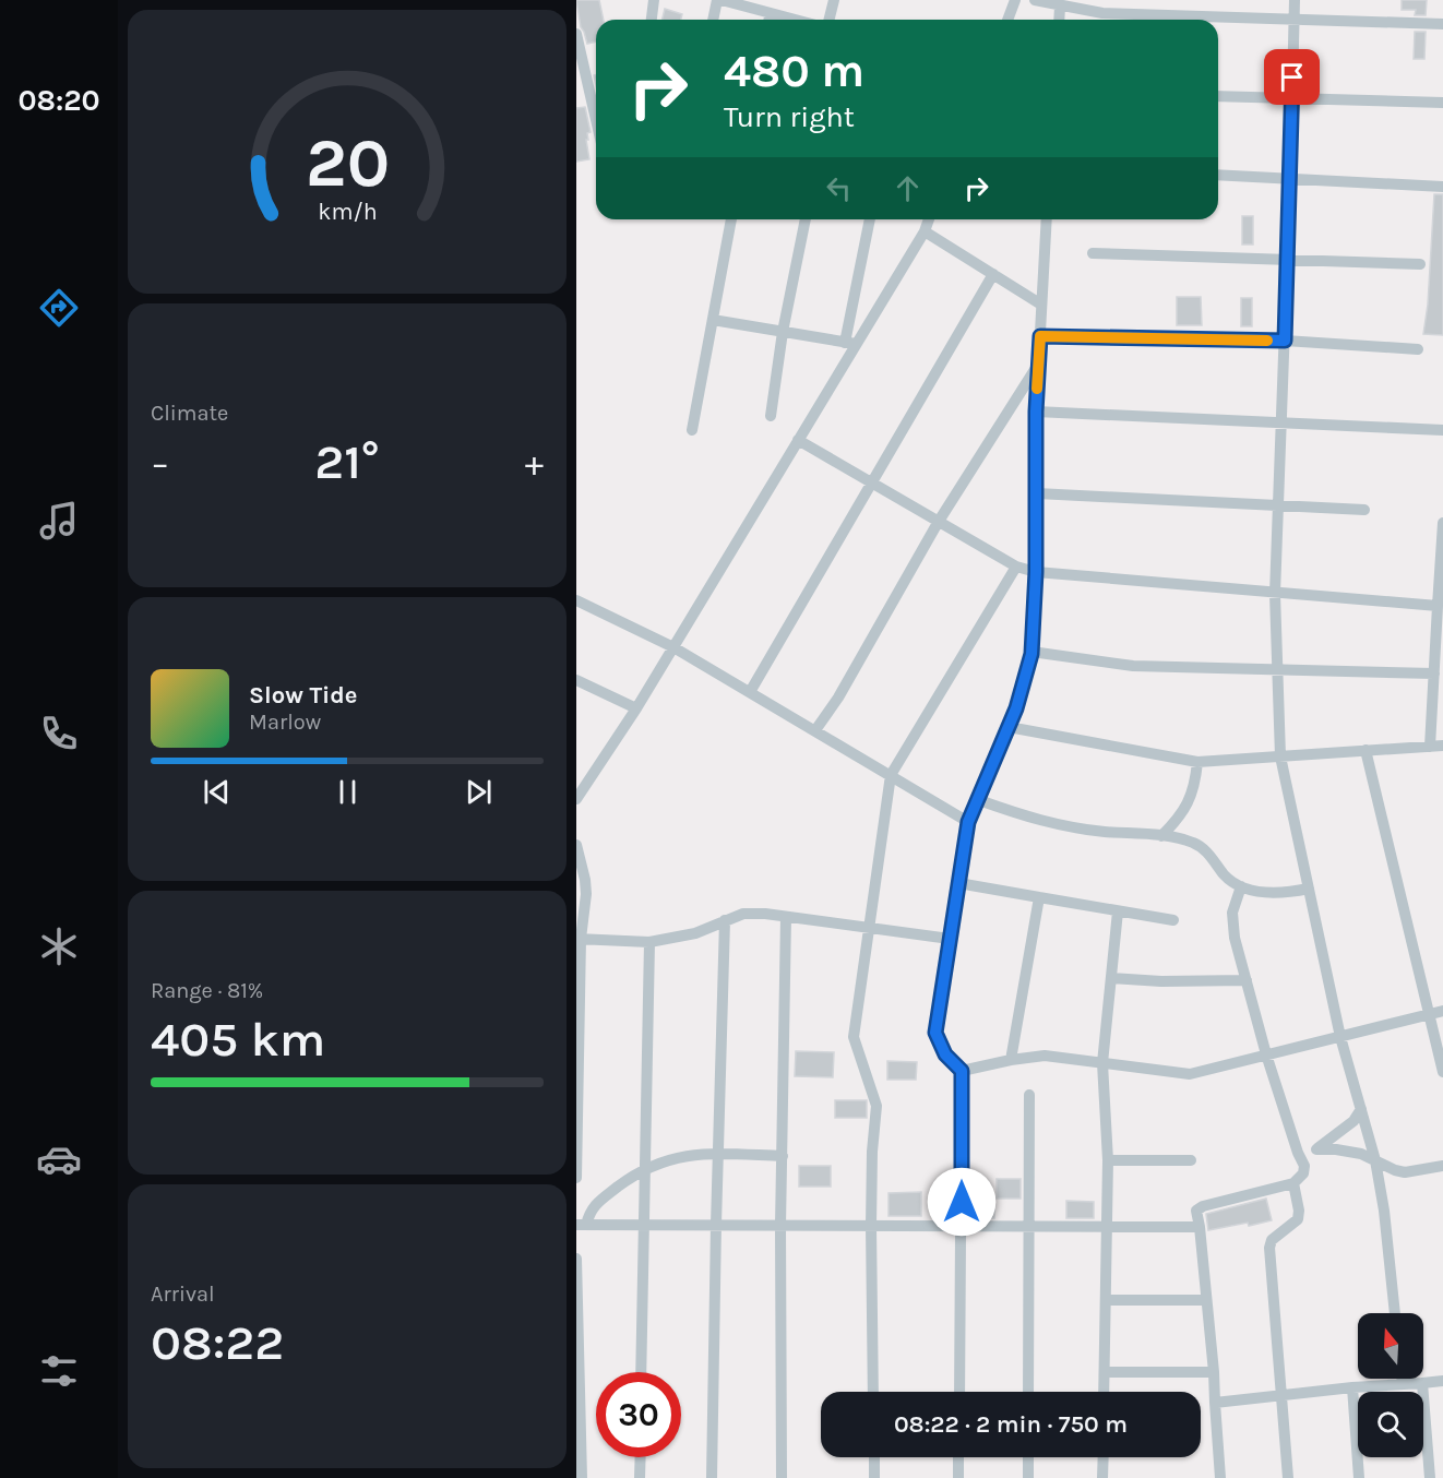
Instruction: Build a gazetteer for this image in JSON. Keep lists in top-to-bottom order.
{
  "north": "top",
  "page": {
    "tabs": "08:20",
    "turn": ["480 m", "Turn right"],
    "tile": [
      "Climate",
      ["Range · 81%", "405 km"],
      ["Arrival", "08:22"]
    ],
    "heat": ["−", "21°", "+"],
    "song": ["Slow Tide", "Marlow"],
    "limit": "30",
    "trip": "08:22 · 2 min · 750 m",
    "gauge": ["20", "km/h"]
  }
}
